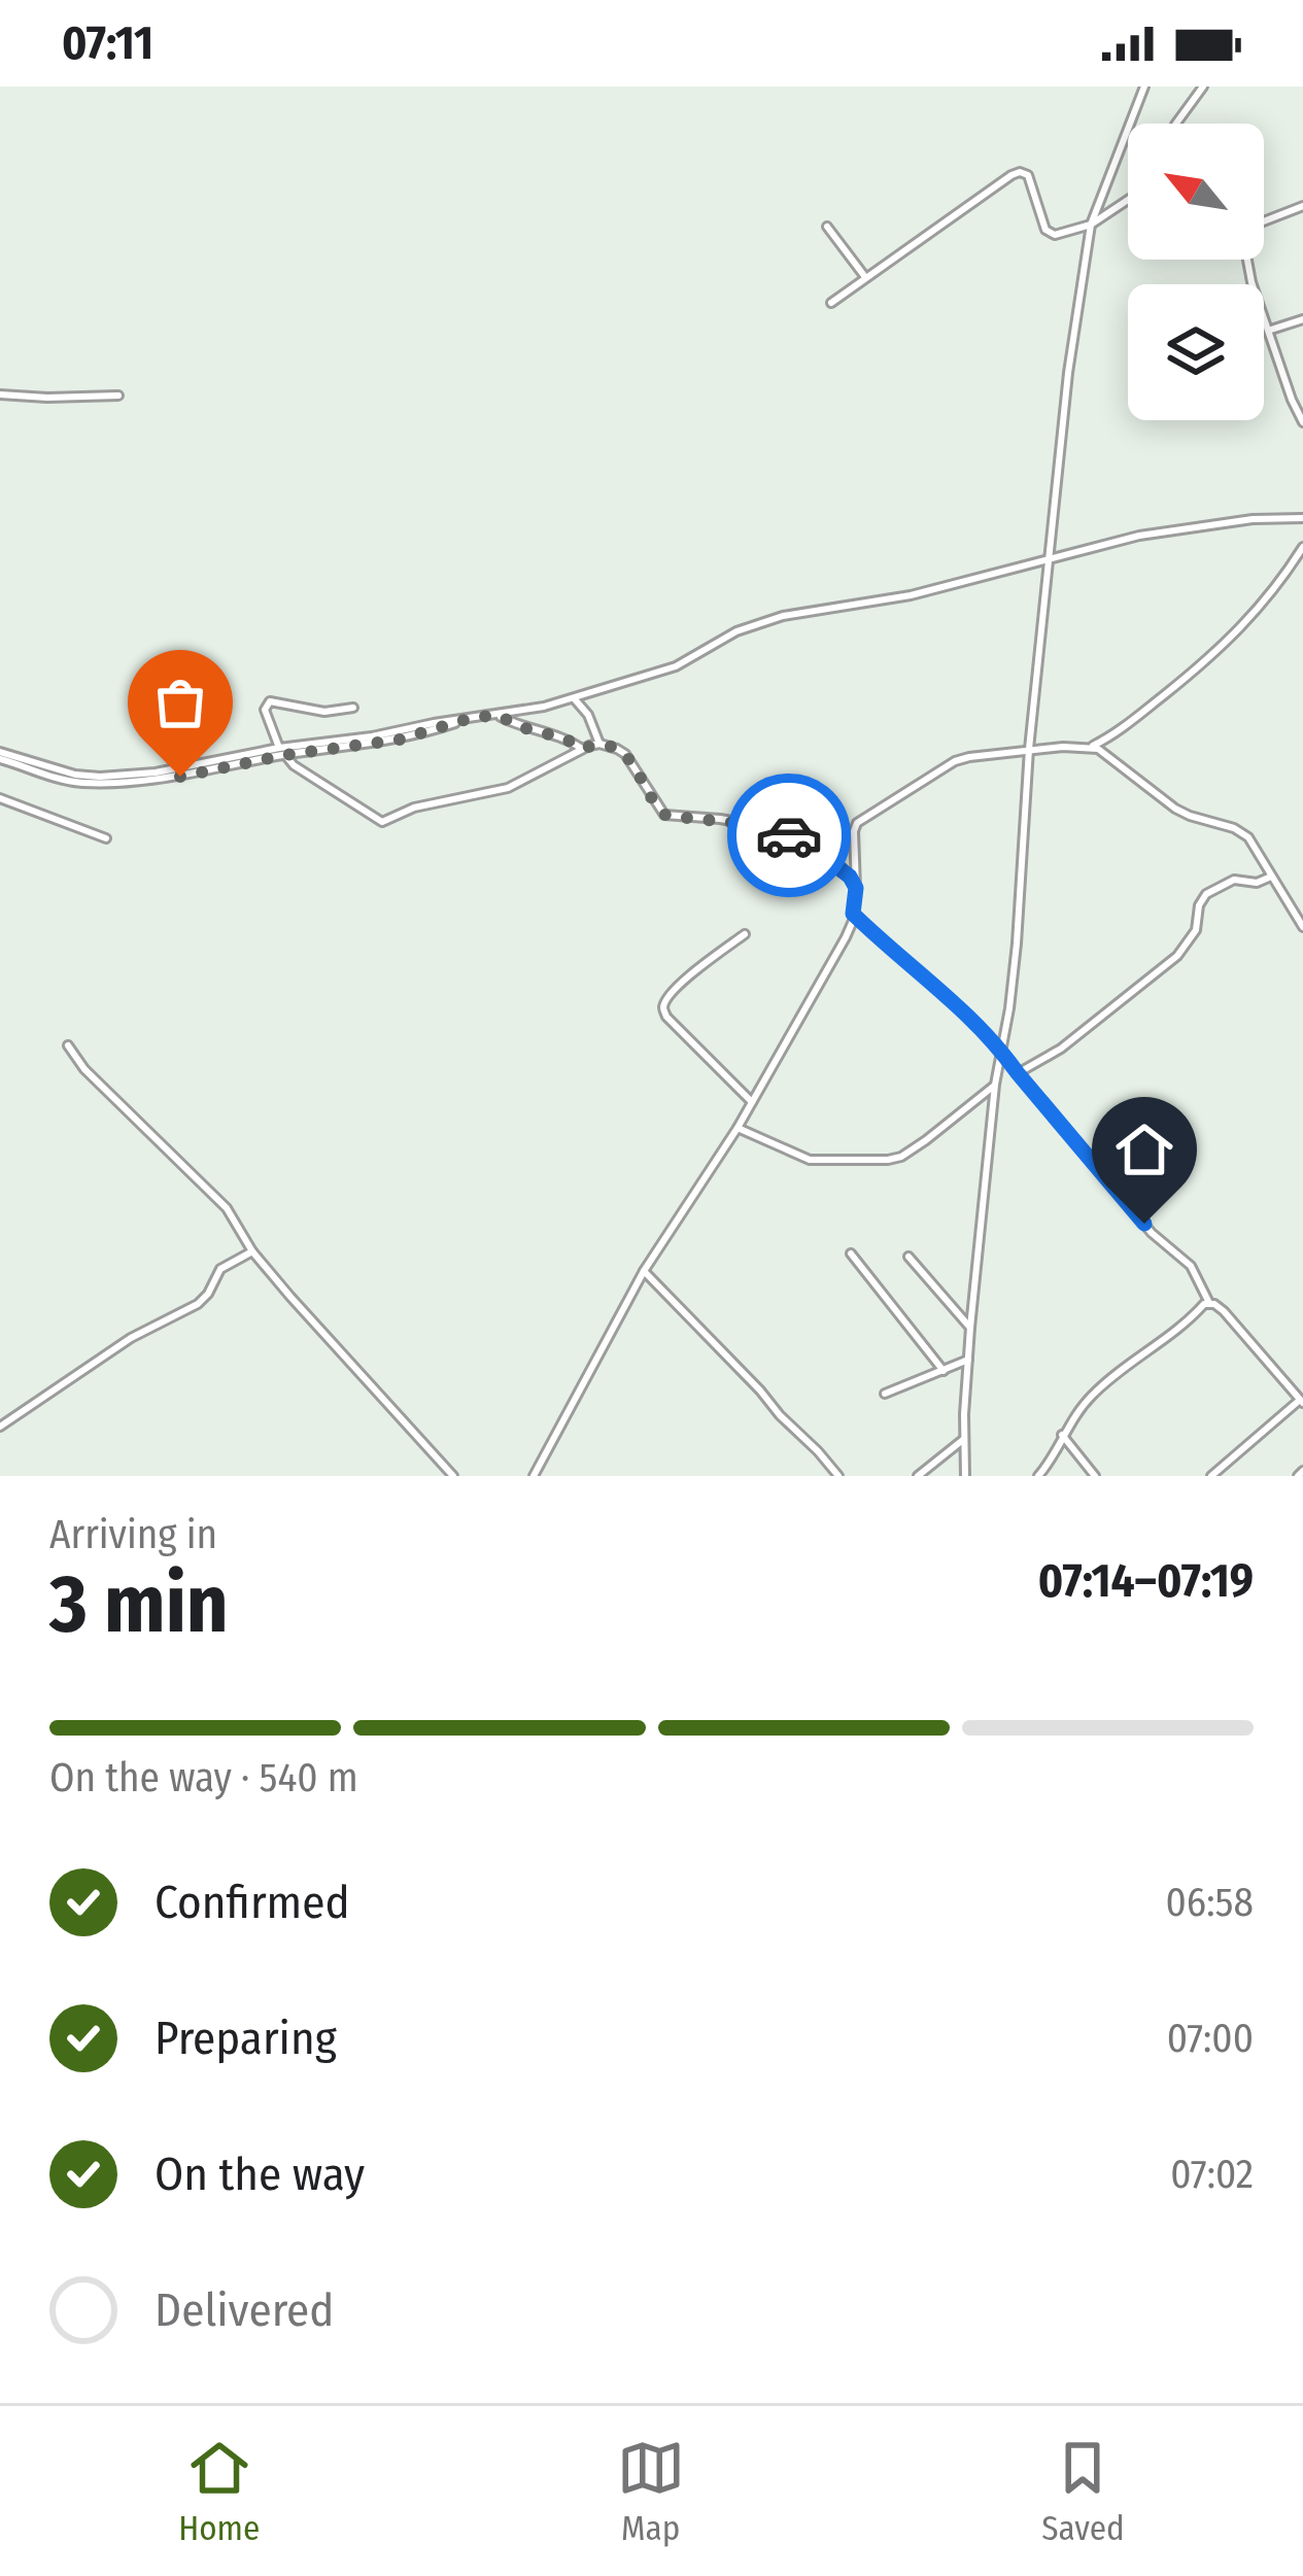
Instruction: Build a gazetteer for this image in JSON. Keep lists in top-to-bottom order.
{
  "north": "top left",
  "page": {
    "status": "07:11",
    "heading": ["3 min", "Arriving in", "07:14–07:19"],
    "bar": "On the way · 540 m",
    "list": [
      ["Confirmed", "06:58"],
      ["Preparing", "07:00"],
      ["On the way", "07:02"],
      "Delivered"
    ],
    "tabs": ["Home", "Map", "Saved"]
  }
}
